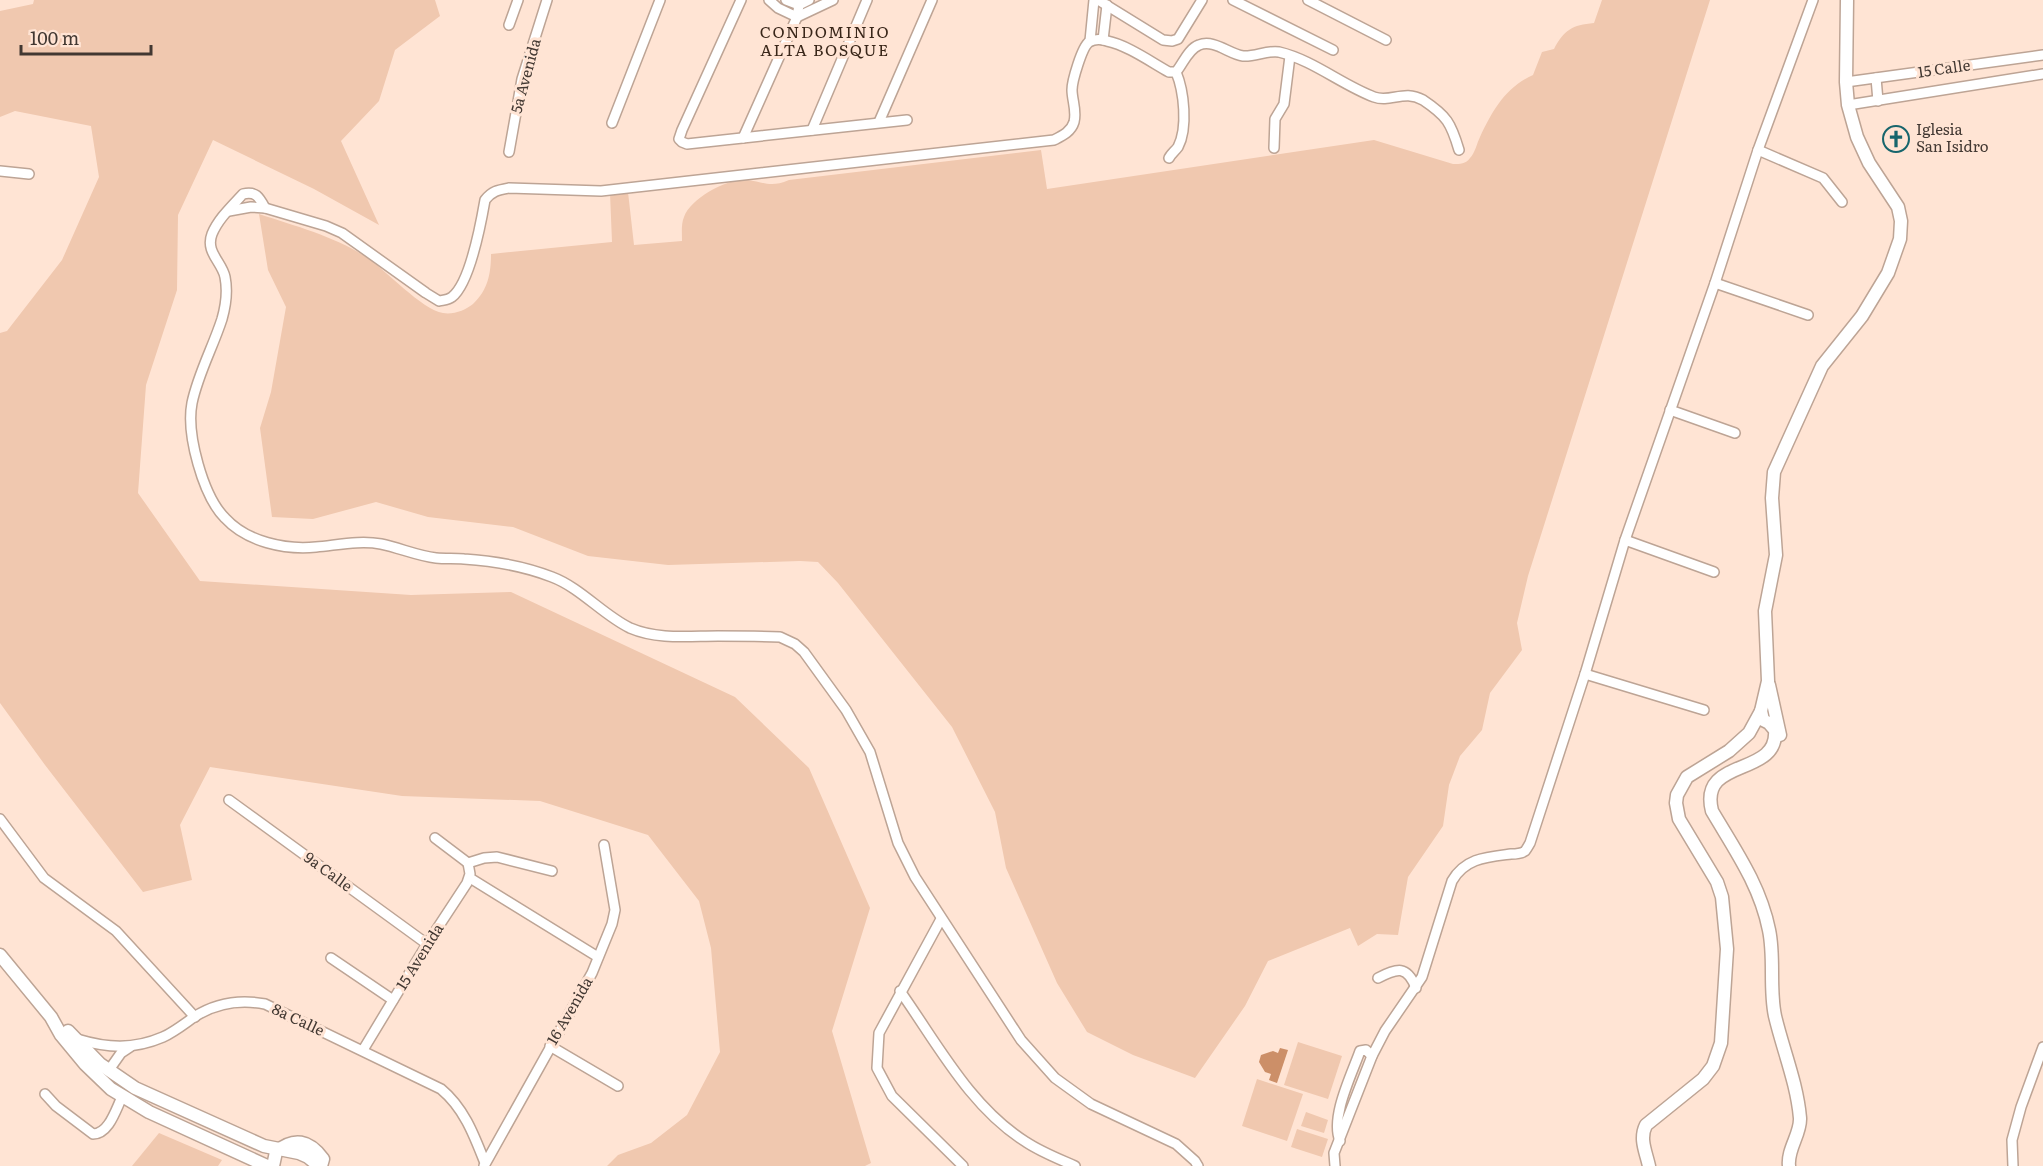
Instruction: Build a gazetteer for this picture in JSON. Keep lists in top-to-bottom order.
{
  "streets": {
    "street": [
      "15 Calle",
      "5a Avenida",
      "9a Calle",
      "15 Avenida",
      "16 Avenida",
      "8a Calle"
    ]
  },
  "crossings": [
    ["9a Calle", "15 Avenida"],
    ["15 Avenida", "8a Calle"],
    ["16 Avenida", "8a Calle"]
  ],
  "districts": ["CONDOMINIO ALTA BOSQUE"],
  "places": {
    "church": ["Iglesia San Isidro"]
  },
  "scale_bar": "100 m"
}
